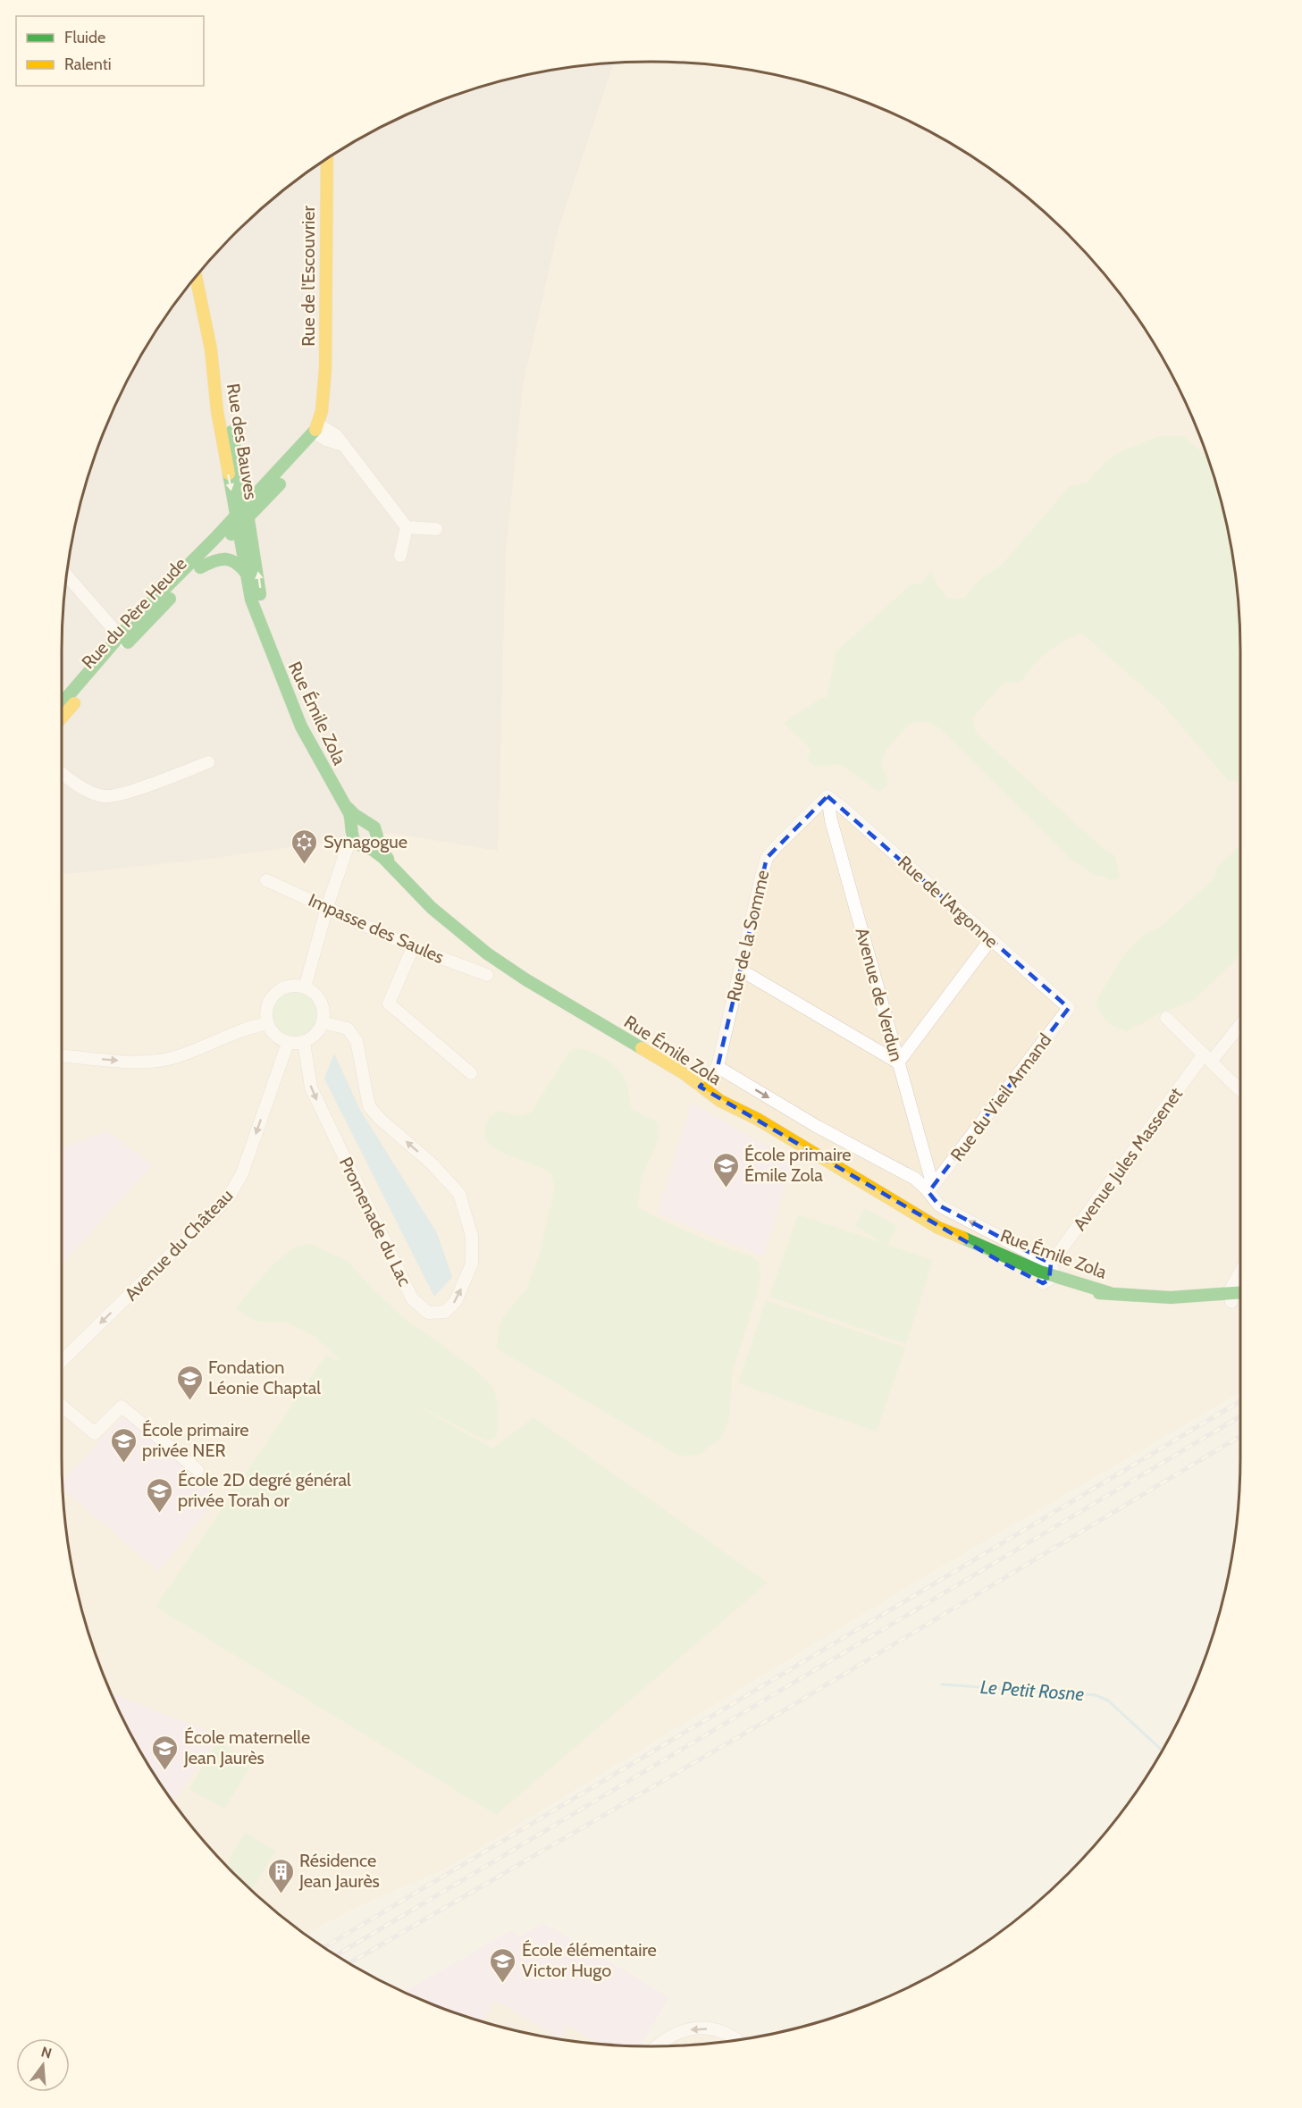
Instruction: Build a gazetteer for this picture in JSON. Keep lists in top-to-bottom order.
{
  "streets": {
    "main road": [
      "Rue de l'Escouvrier",
      "Rue des Bauves",
      "Rue du Père Heude",
      "Rue Émile Zola"
    ],
    "street": [
      "Rue de l'Argonne",
      "Impasse des Saules",
      "Rue de la Somme",
      "Avenue de Verdun",
      "Rue du Vieil Armand",
      "Avenue Jules Massenet",
      "Promenade du Lac",
      "Avenue du Château"
    ]
  },
  "crossings": [
    ["Rue des Bauves", "Rue du Père Heude"],
    ["Rue des Bauves", "Rue Émile Zola"],
    ["Rue du Père Heude", "Rue Émile Zola"],
    ["Rue Émile Zola", "Avenue Jules Massenet"],
    ["Rue de l'Argonne", "Rue de la Somme"],
    ["Rue de l'Argonne", "Avenue de Verdun"],
    ["Rue de l'Argonne", "Rue du Vieil Armand"],
    ["Rue de la Somme", "Avenue de Verdun"],
    ["Avenue de Verdun", "Rue du Vieil Armand"],
    ["Promenade du Lac", "Avenue du Château"]
  ],
  "one_way": ["Avenue du Château"],
  "water": ["Le Petit Rosne"],
  "places": {
    "synagogue": ["Synagogue"],
    "school or university": [
      "École primaire Émile Zola",
      "Fondation Léonie Chaptal",
      "École primaire privée NER",
      "École 2D degré général privée Torah or",
      "École maternelle Jean Jaurès",
      "École élémentaire Victor Hugo"
    ],
    "building": ["Résidence Jean Jaurès"]
  },
  "legend": ["Fluide", "Ralenti"],
  "north": "top"
}
